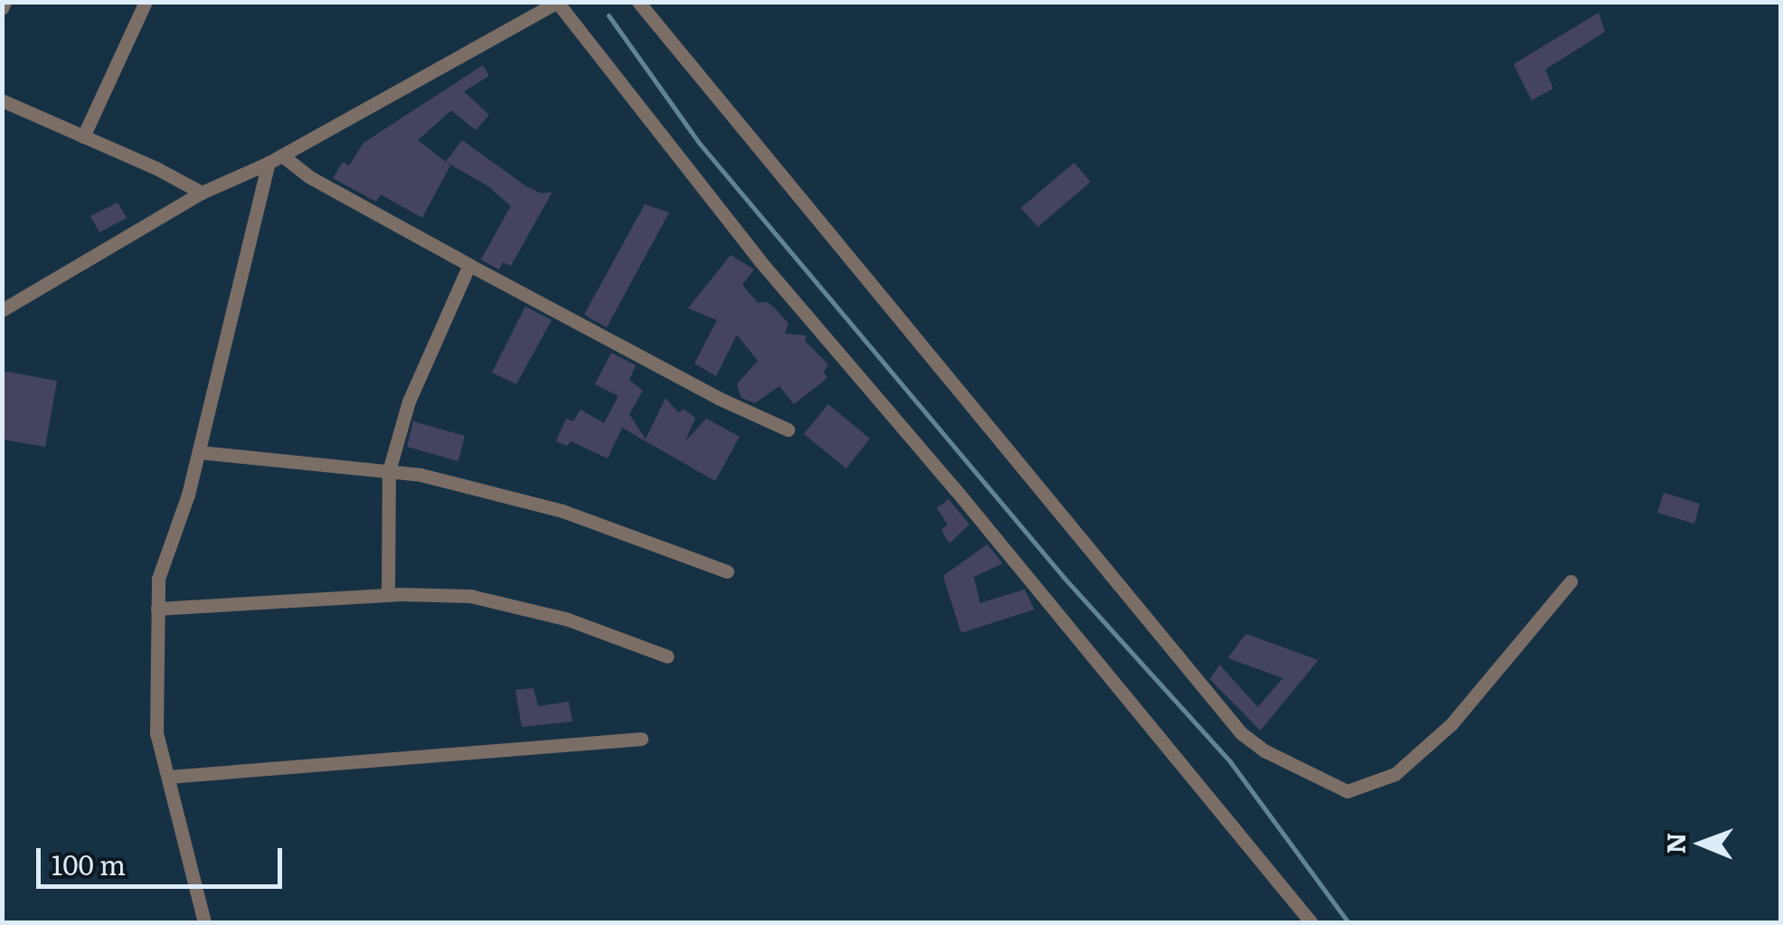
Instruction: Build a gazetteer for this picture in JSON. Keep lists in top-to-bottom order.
{
  "scale_bar": "100 m",
  "north": "left"
}
